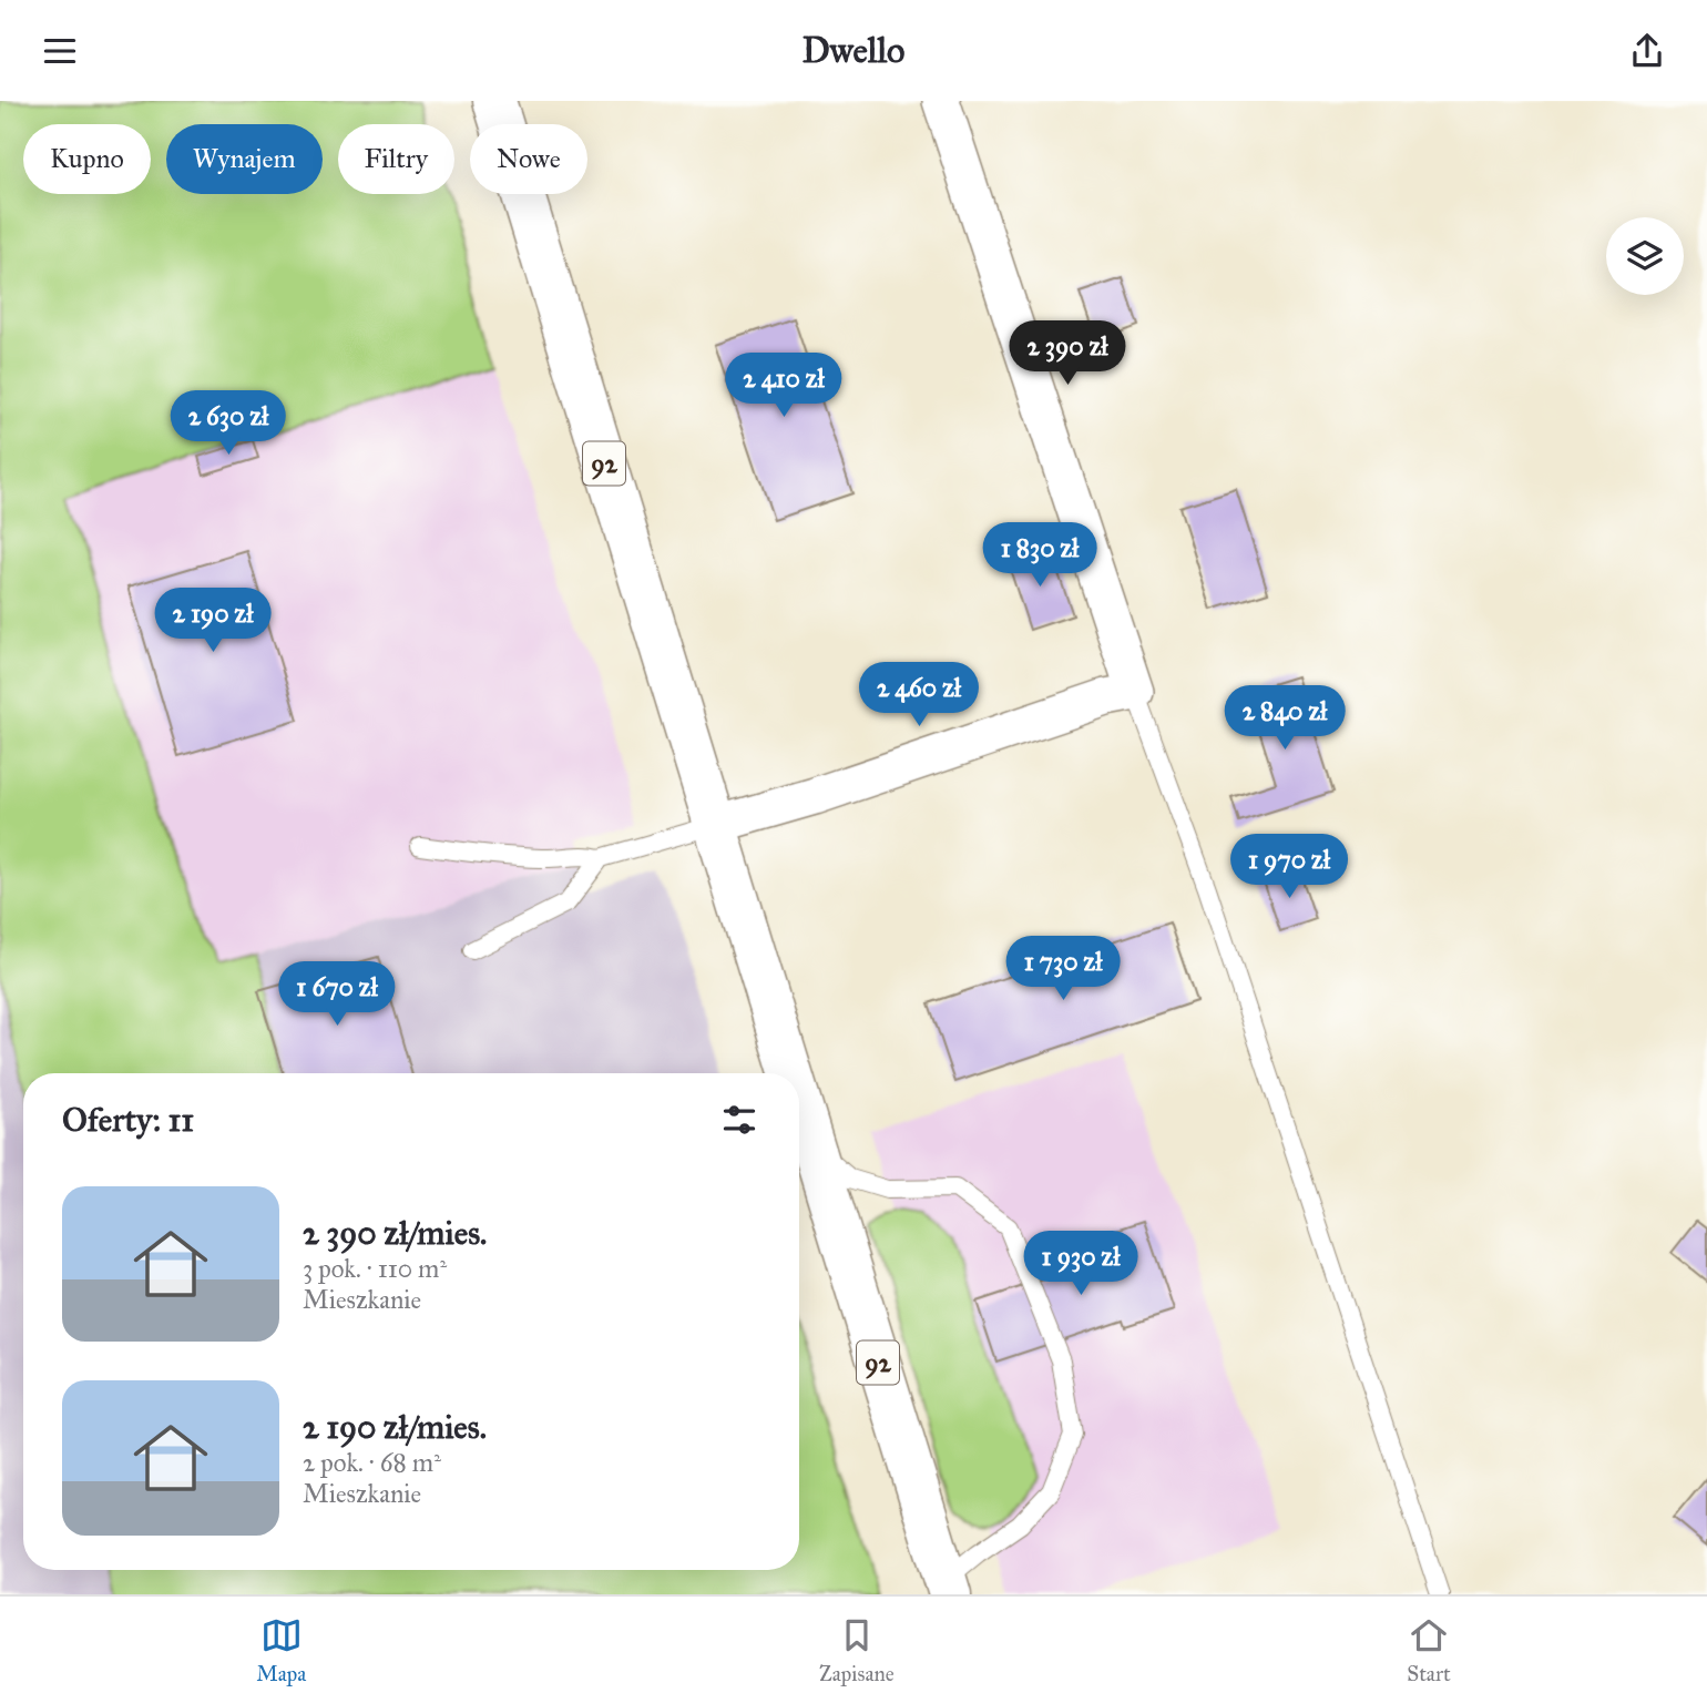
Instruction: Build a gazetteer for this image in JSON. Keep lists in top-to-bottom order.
{
  "streets": {
    "main road": ["92"]
  },
  "page": {
    "header": "Dwello",
    "chip": [
      "Kupno",
      "Wynajem",
      "Filtry",
      "Nowe"
    ],
    "price": [
      "2 390 zł",
      "2 410 zł",
      "2 630 zł",
      "1 830 zł",
      "2 190 zł",
      "2 460 zł",
      "2 840 zł",
      "1 970 zł",
      "1 730 zł",
      "1 670 zł",
      "1 930 zł"
    ],
    "heading": "Oferty: 11",
    "list": [
      {
        "name": "2 390 zł/mies.",
        "note": "3 pok. · 110 m² · Mieszkanie"
      },
      {
        "name": "2 190 zł/mies.",
        "note": "2 pok. · 68 m² · Mieszkanie"
      }
    ],
    "tabs": ["Mapa", "Zapisane", "Start"]
  }
}
